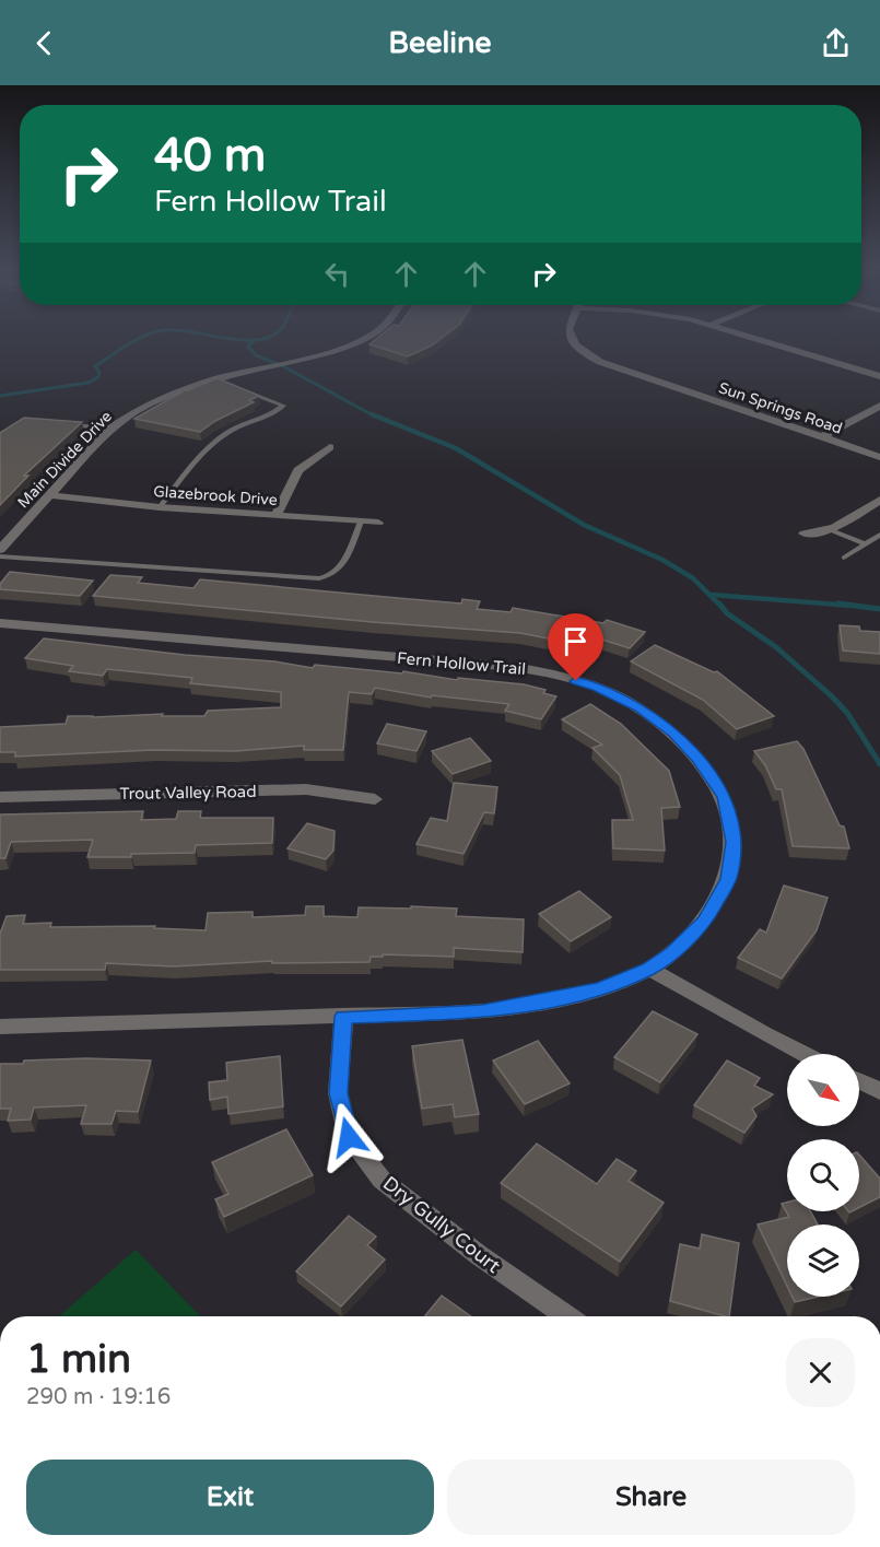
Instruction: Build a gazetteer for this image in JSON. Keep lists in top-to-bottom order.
{
  "streets": {
    "street": [
      "Sun Springs Road",
      "Main Divide Drive",
      "Glazebrook Drive",
      "Fern Hollow Trail",
      "Trout Valley Road",
      "Dry Gully Court"
    ]
  },
  "crossings": [
    ["Main Divide Drive", "Glazebrook Drive"],
    ["Fern Hollow Trail", "Dry Gully Court"]
  ],
  "north": "bottom right",
  "page": {
    "header": "Beeline",
    "turn": ["40 m", "Fern Hollow Trail"],
    "heading": ["1 min", "290 m · 19:16"],
    "buttons": ["Exit", "Share"]
  }
}
